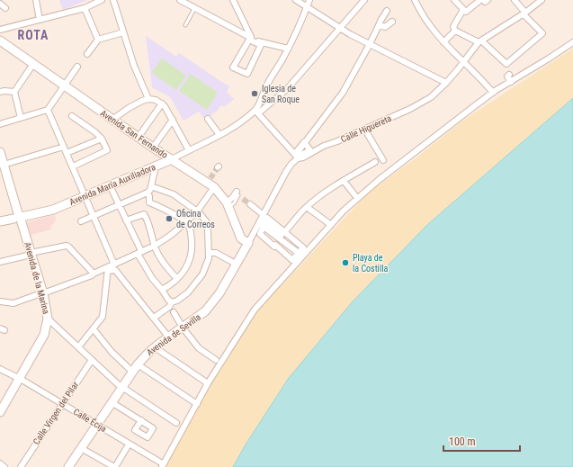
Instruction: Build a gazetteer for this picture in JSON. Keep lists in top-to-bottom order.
{
  "streets": {
    "street": [
      "Calle Higuereta",
      "Avenida San Fernando",
      "Avenida María Auxiliadora",
      "Avenida de la Marina",
      "Avenida de Sevilla",
      "Calle Virgen del Pilar",
      "Calle Écija"
    ]
  },
  "crossings": [
    ["Calle Higuereta", "Avenida de Sevilla"],
    ["Avenida San Fernando", "Avenida María Auxiliadora"],
    ["Avenida San Fernando", "Avenida de Sevilla"],
    ["Avenida María Auxiliadora", "Avenida de la Marina"],
    ["Avenida de la Marina", "Calle Écija"],
    ["Avenida de Sevilla", "Calle Écija"],
    ["Calle Virgen del Pilar", "Calle Écija"]
  ],
  "districts": ["ROTA"],
  "places": ["Iglesia de San Roque", "Oficina de Correos", "Playa de la Costilla"],
  "scale_bar": "100 m"
}
